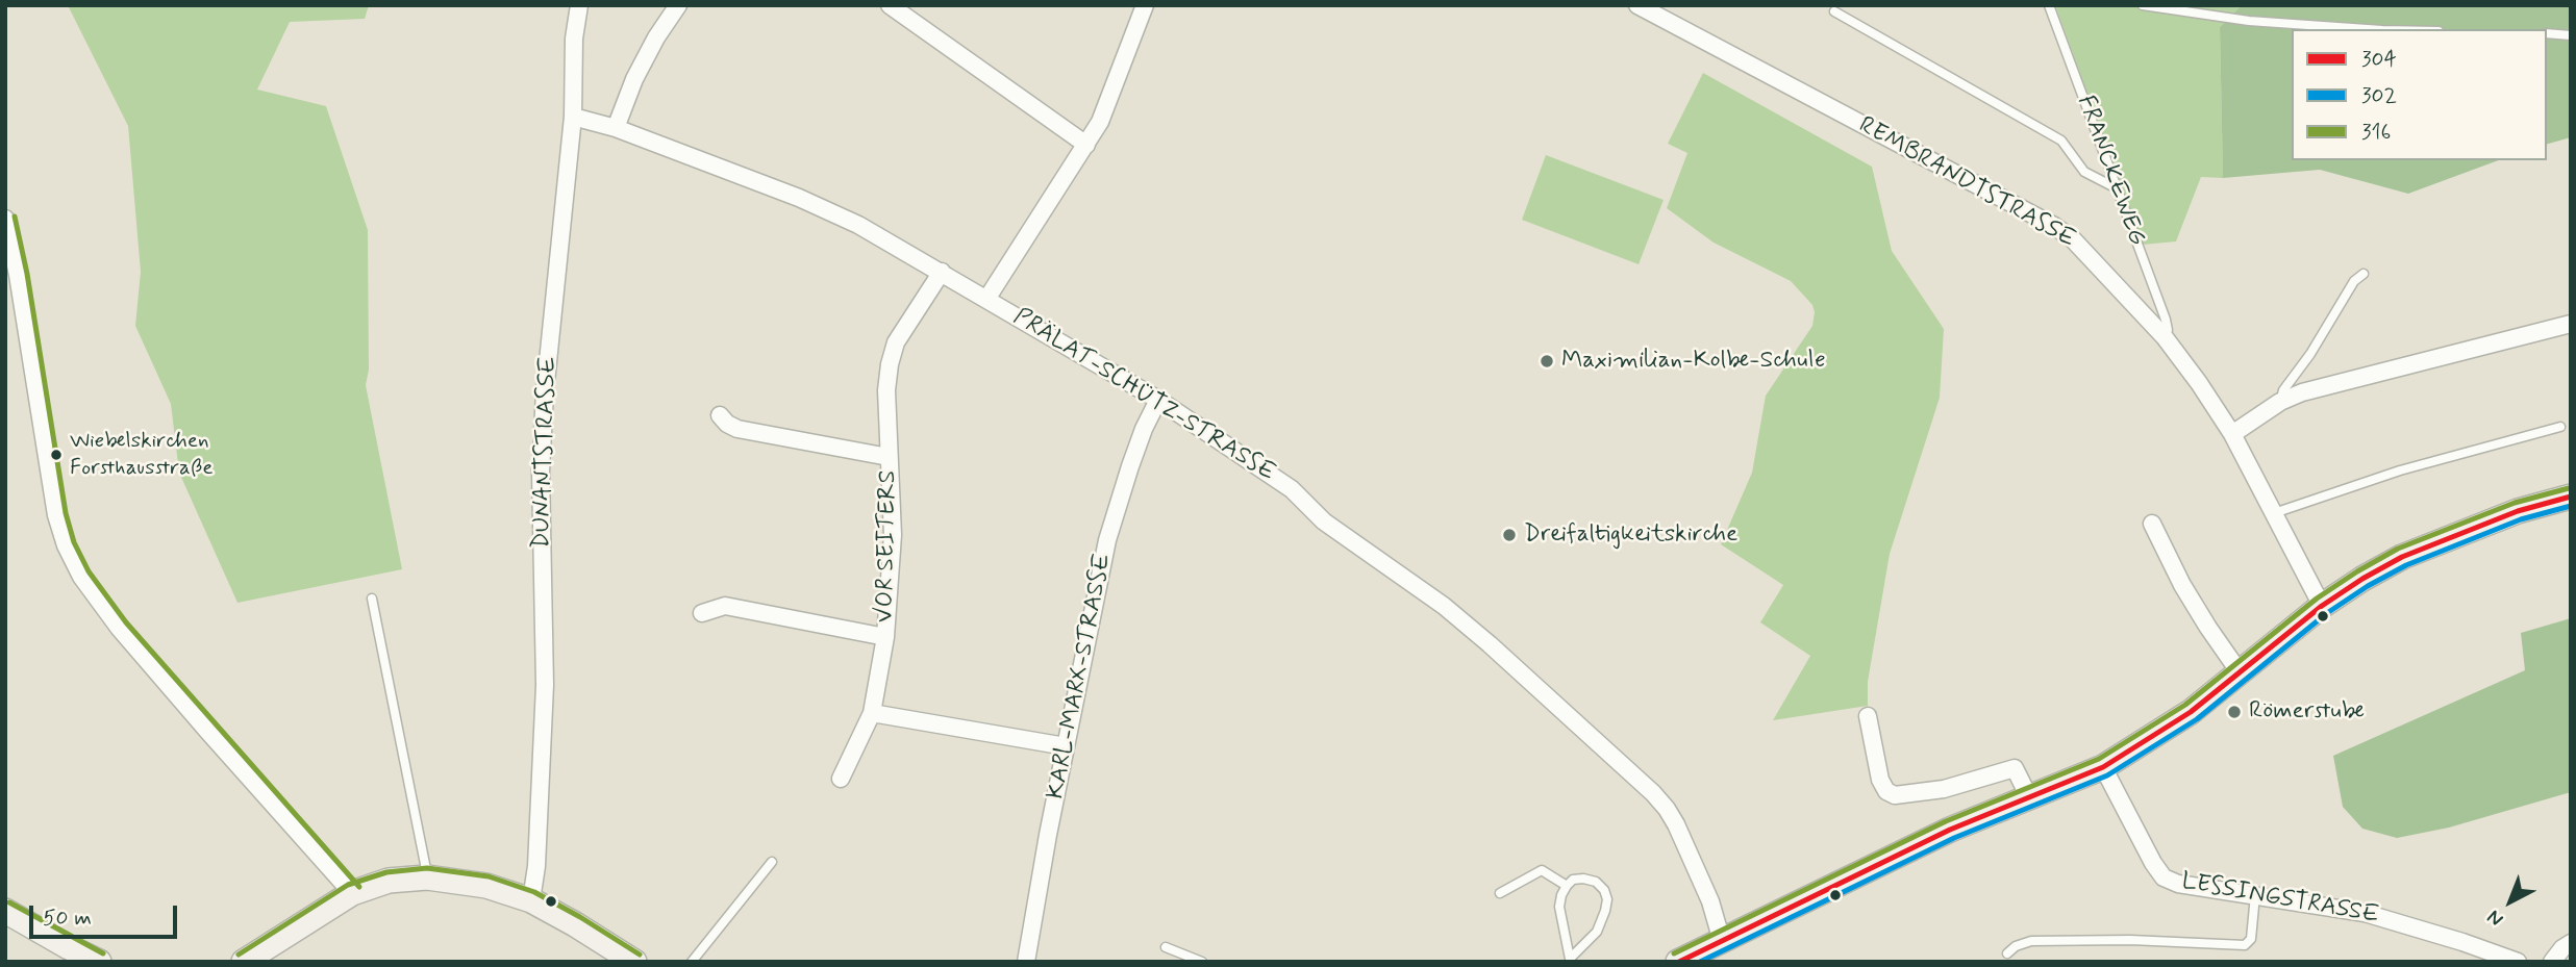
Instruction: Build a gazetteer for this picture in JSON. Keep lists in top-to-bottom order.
{
  "streets": {
    "street": [
      "REMBRANDTSTRASSE",
      "PRÄLAT-SCHÜTZ-STRASSE",
      "DUNANTSTRASSE",
      "VOR SEITERS",
      "KARL-MARX-STRASSE",
      "LESSINGSTRASSE"
    ],
    "lane": ["FRANCKEWEG"]
  },
  "crossings": [
    ["FRANCKEWEG", "REMBRANDTSTRASSE"],
    ["PRÄLAT-SCHÜTZ-STRASSE", "DUNANTSTRASSE"],
    ["PRÄLAT-SCHÜTZ-STRASSE", "VOR SEITERS"],
    ["PRÄLAT-SCHÜTZ-STRASSE", "KARL-MARX-STRASSE"]
  ],
  "places": [
    "Maximilian-Kolbe-Schule",
    "Wiebelskirchen Forsthausstraße",
    "Dreifaltigkeitskirche",
    "Römerstube"
  ],
  "lines": ["transit line 316", "transit line 304", "transit line 302"],
  "legend": ["304", "302", "316"],
  "scale_bar": "50 m",
  "north": "bottom left"
}
